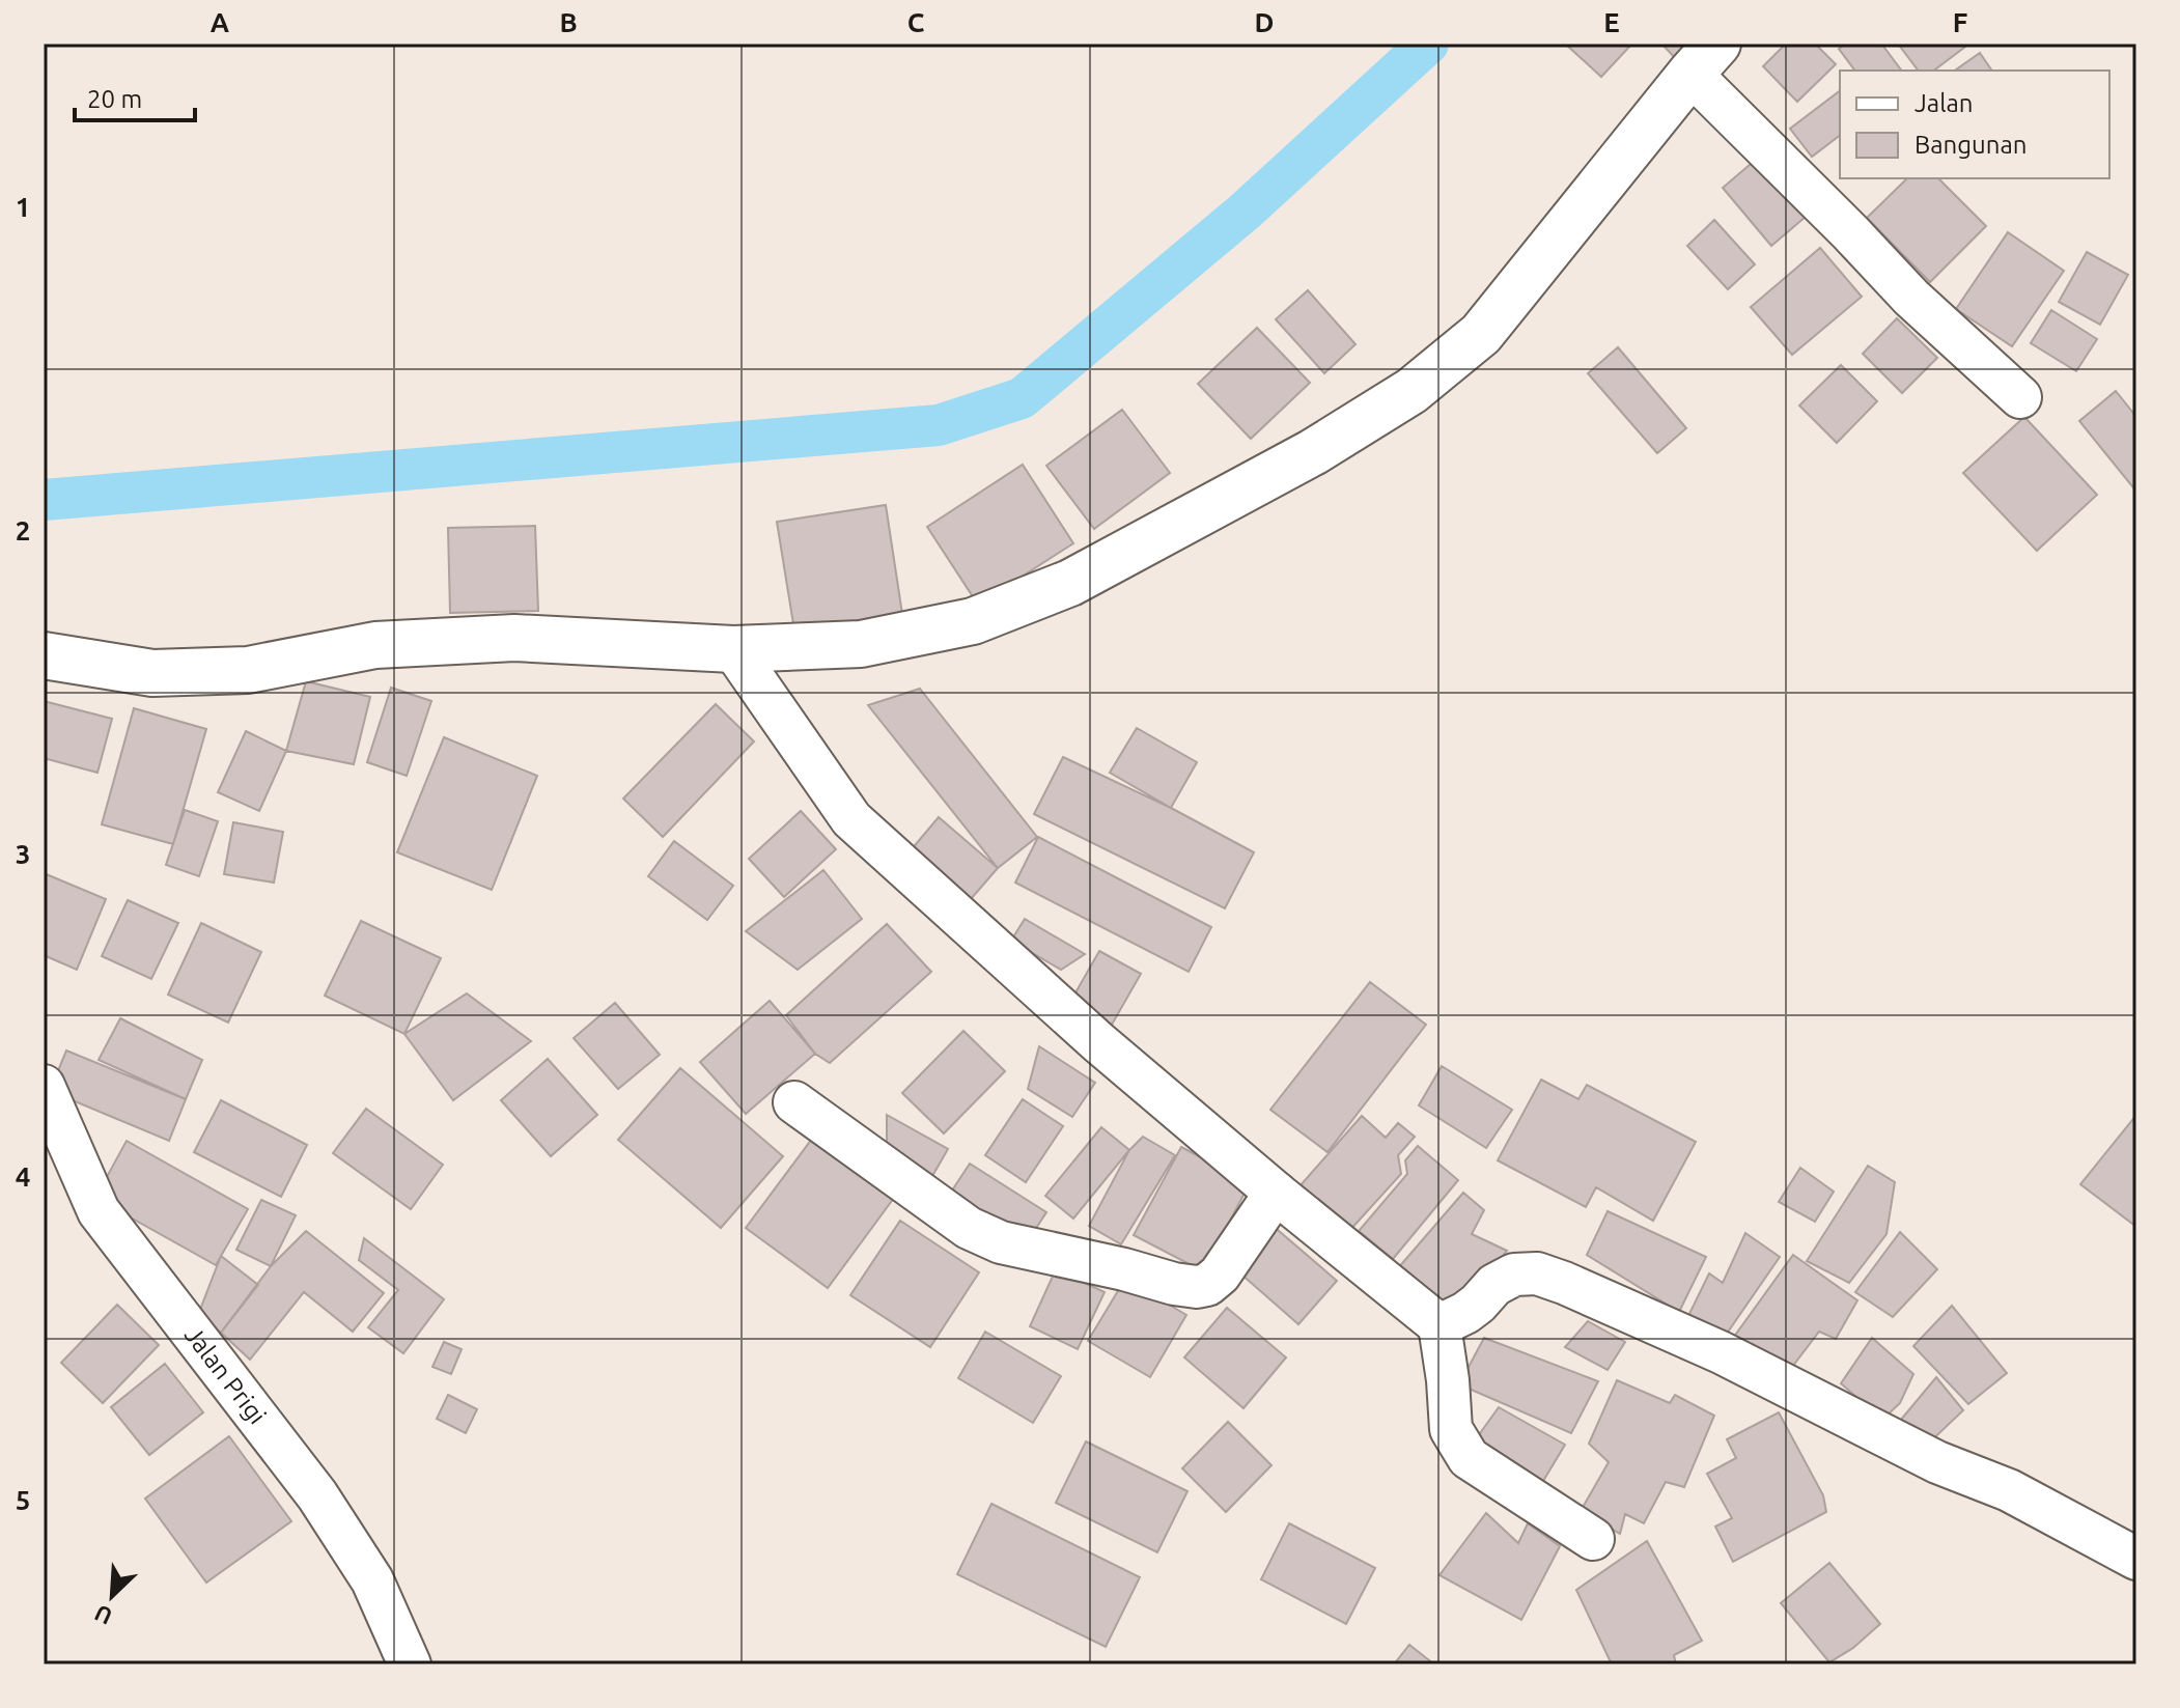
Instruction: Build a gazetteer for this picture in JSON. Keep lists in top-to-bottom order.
{
  "streets": {
    "street": ["Jalan Prigi"]
  },
  "legend": ["Jalan", "Bangunan"],
  "scale_bar": "20 m",
  "north": "bottom left",
  "grid": {
    "columns": [
      "A",
      "B",
      "C",
      "D",
      "E",
      "F"
    ],
    "rows": [
      "1",
      "2",
      "3",
      "4",
      "5"
    ]
  }
}
